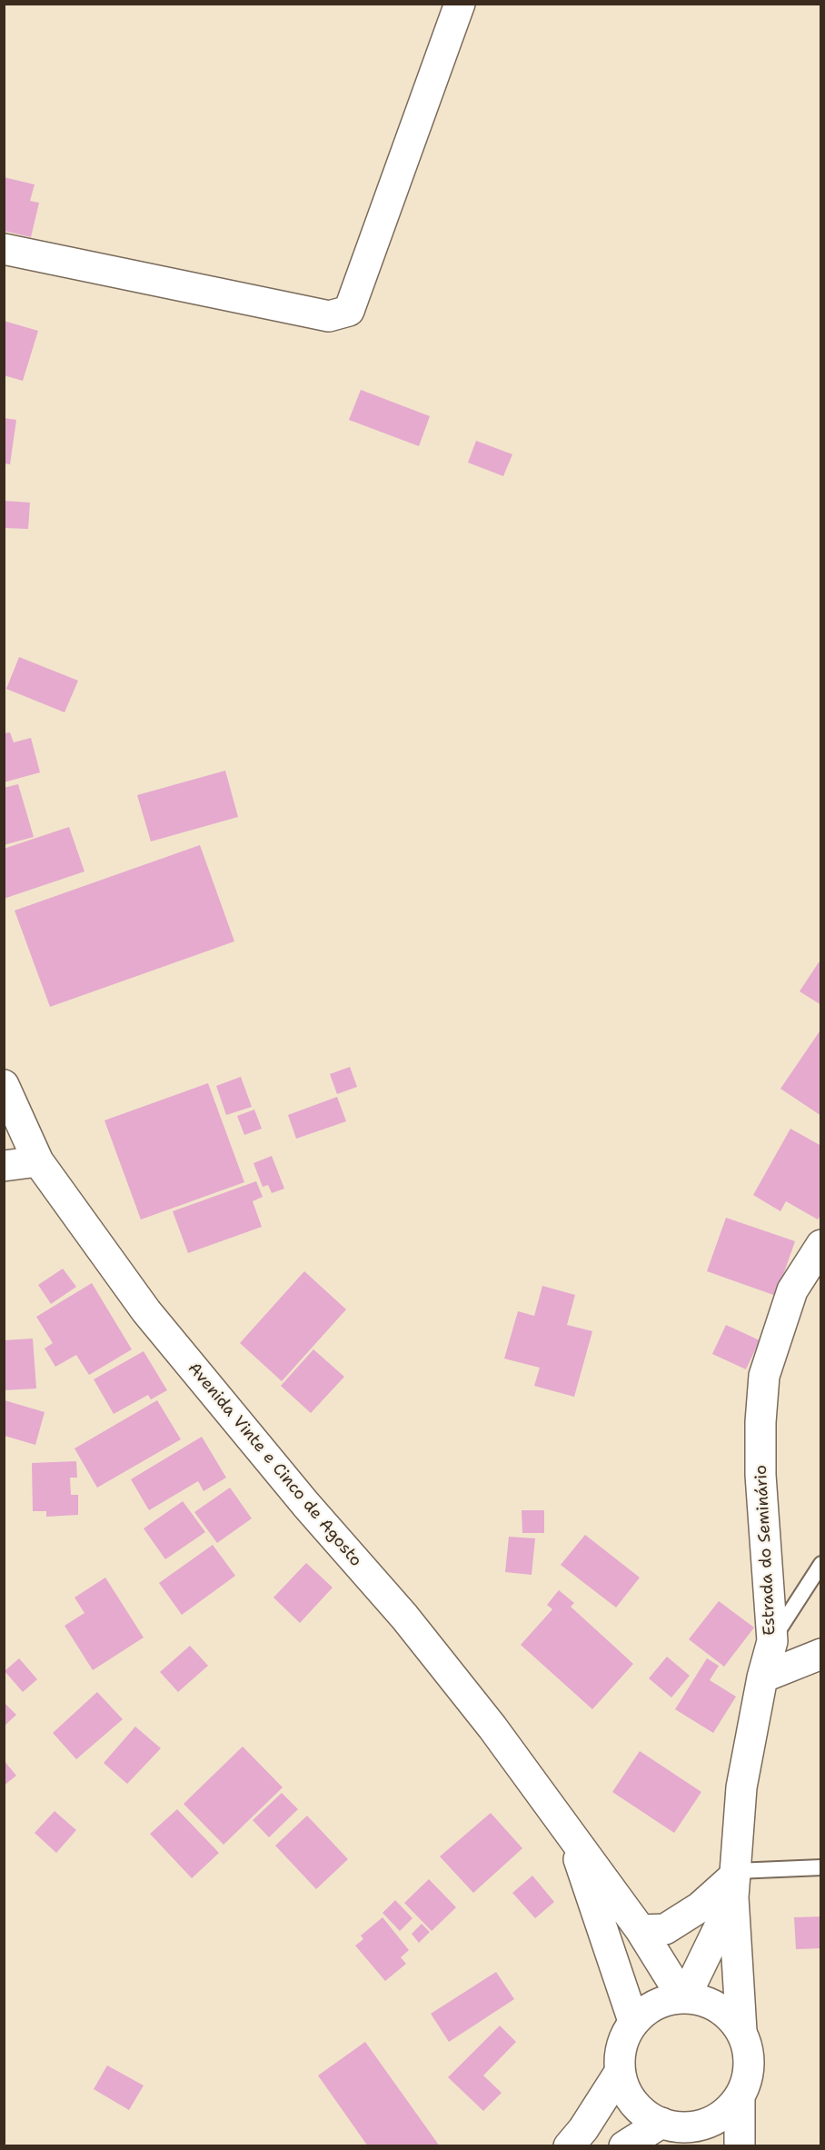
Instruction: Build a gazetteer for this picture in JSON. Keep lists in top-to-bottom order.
{
  "streets": {
    "main road": ["Avenida Vinte e Cinco de Agosto", "Estrada do Seminário"]
  },
  "crossings": [
    ["Avenida Vinte e Cinco de Agosto", "Estrada do Seminário"]
  ]
}
